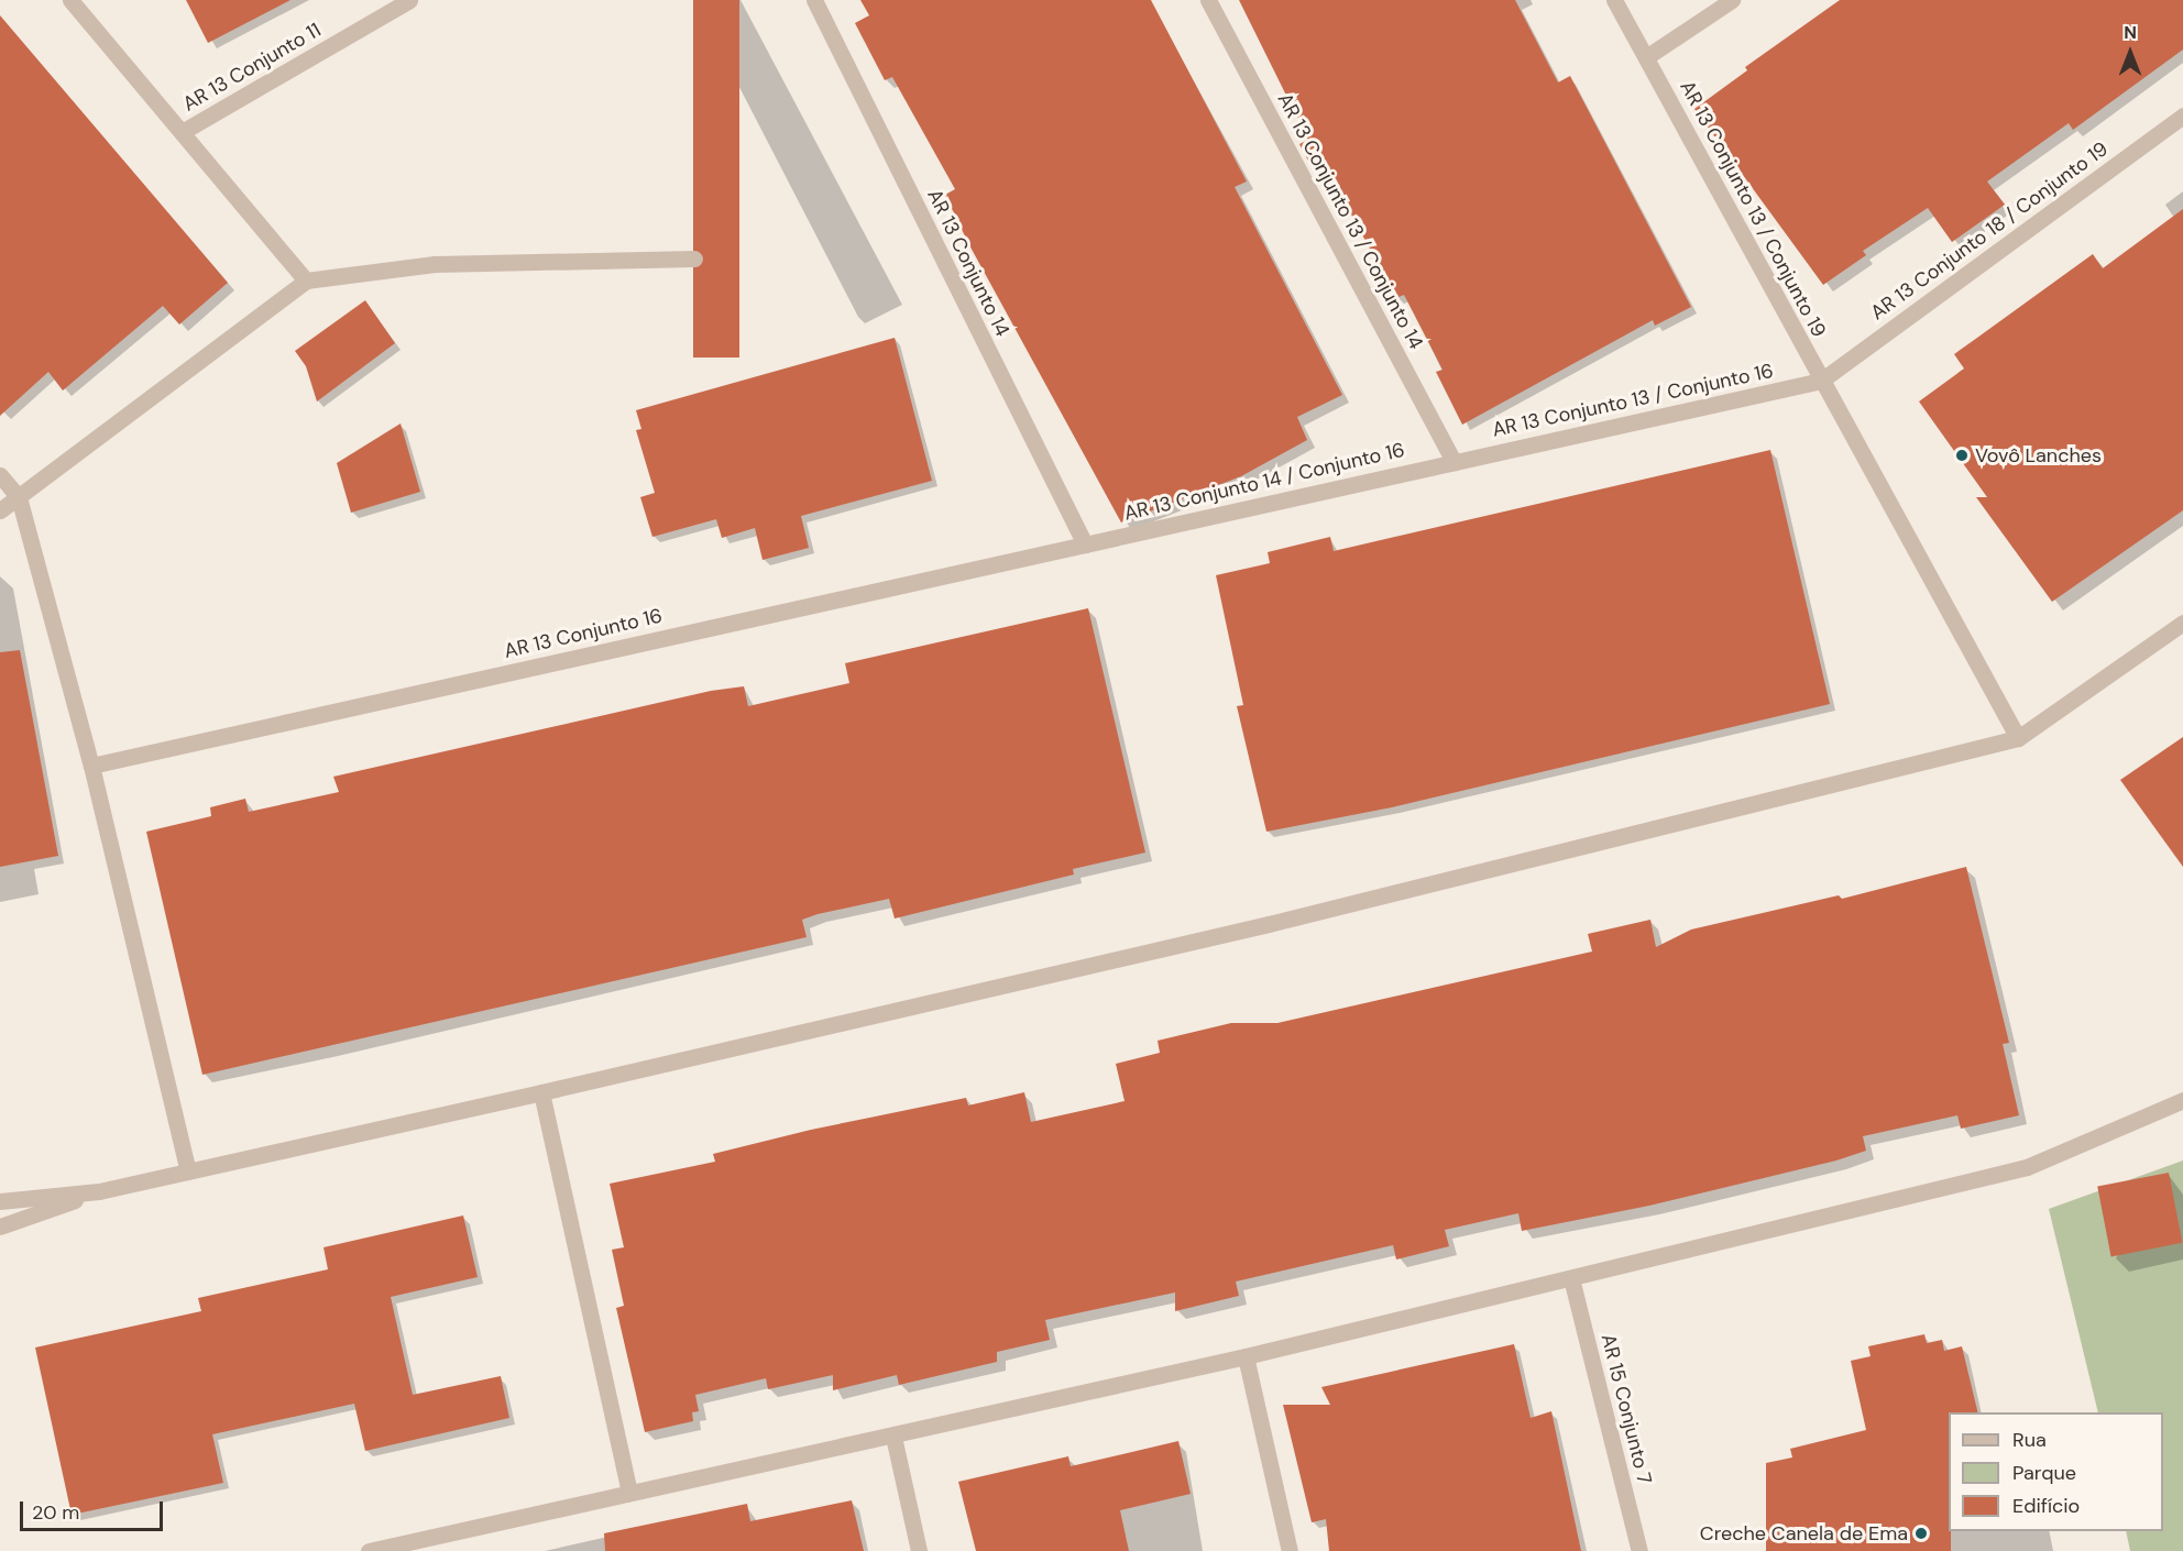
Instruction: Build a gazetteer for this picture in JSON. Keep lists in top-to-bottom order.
{
  "streets": {
    "street": [
      "AR 13 Conjunto 11",
      "AR 13 Conjunto 13 / Conjunto 19",
      "AR 13 Conjunto 13 / Conjunto 14",
      "AR 13 Conjunto 18 / Conjunto 19",
      "AR 13 Conjunto 14",
      "AR 13 Conjunto 13 / Conjunto 16",
      "AR 13 Conjunto 14 / Conjunto 16",
      "AR 13 Conjunto 16",
      "AR 15 Conjunto 7"
    ]
  },
  "crossings": [
    ["AR 13 Conjunto 13 / Conjunto 19", "AR 13 Conjunto 18 / Conjunto 19"],
    ["AR 13 Conjunto 13 / Conjunto 19", "AR 13 Conjunto 13 / Conjunto 16"],
    ["AR 13 Conjunto 13 / Conjunto 14", "AR 13 Conjunto 13 / Conjunto 16"],
    ["AR 13 Conjunto 13 / Conjunto 14", "AR 13 Conjunto 14 / Conjunto 16"],
    ["AR 13 Conjunto 18 / Conjunto 19", "AR 13 Conjunto 13 / Conjunto 16"],
    ["AR 13 Conjunto 14", "AR 13 Conjunto 14 / Conjunto 16"],
    ["AR 13 Conjunto 14", "AR 13 Conjunto 16"],
    ["AR 13 Conjunto 13 / Conjunto 16", "AR 13 Conjunto 14 / Conjunto 16"],
    ["AR 13 Conjunto 14 / Conjunto 16", "AR 13 Conjunto 16"]
  ],
  "places": ["Vovô Lanches", "Creche Canela de Ema"],
  "legend": ["Rua", "Parque", "Edifício"],
  "scale_bar": "20 m",
  "north": "top"
}
